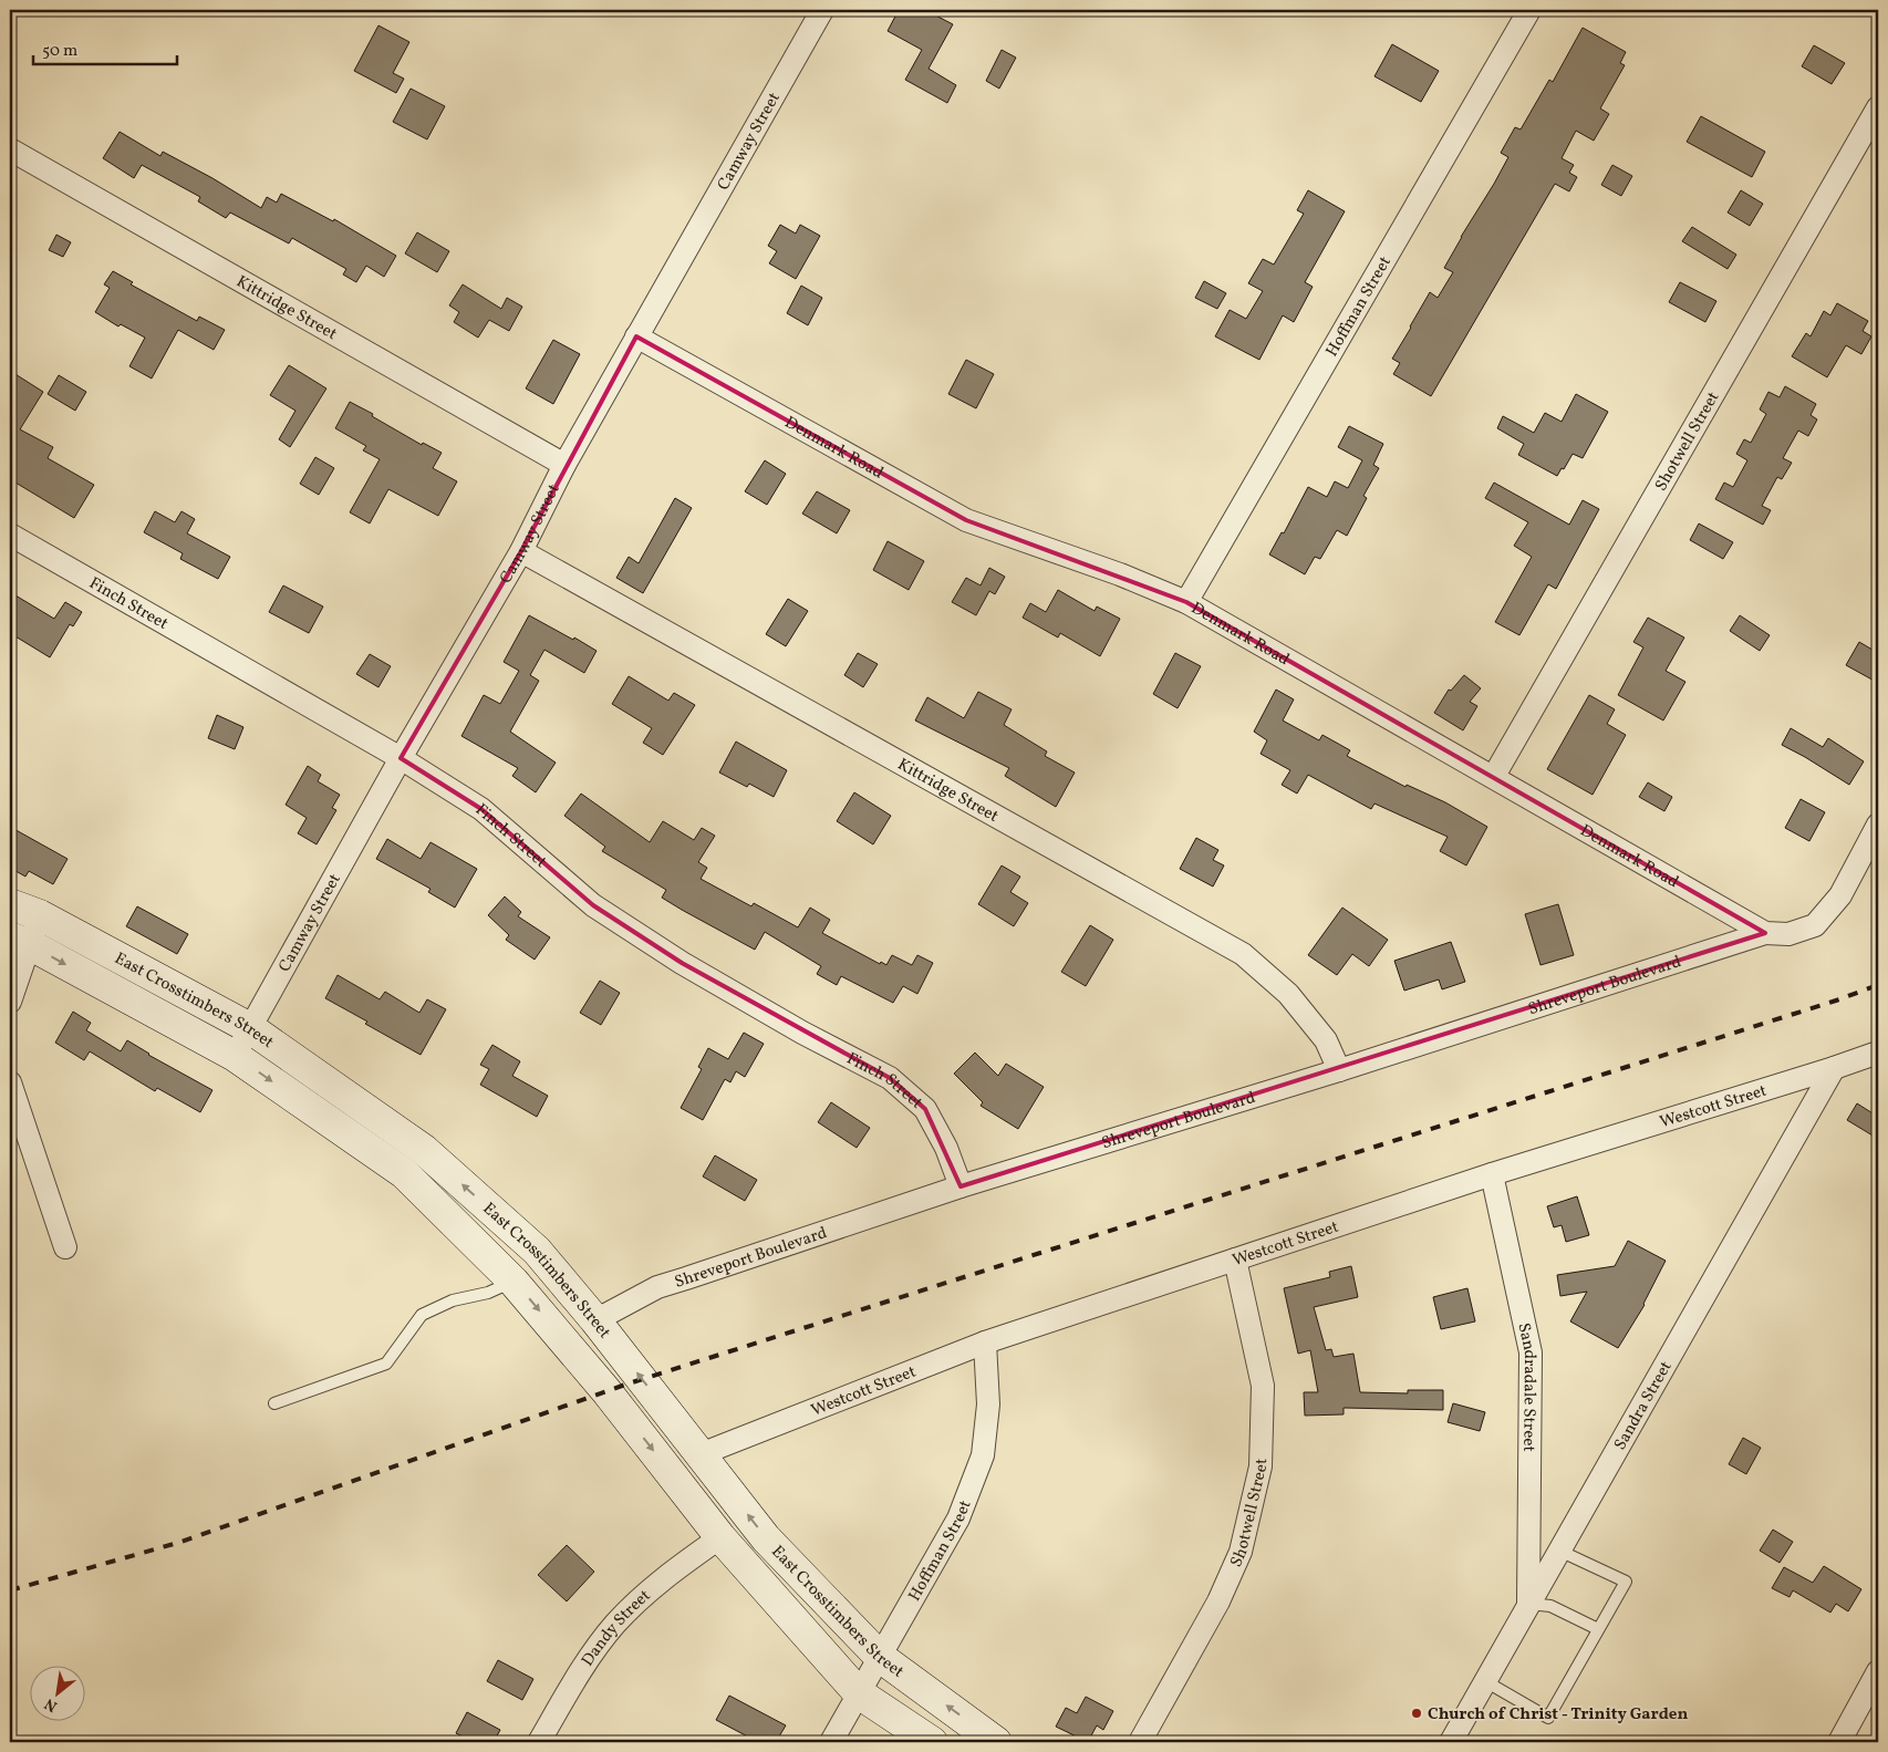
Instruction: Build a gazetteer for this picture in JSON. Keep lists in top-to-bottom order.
{
  "streets": {
    "main road": ["East Crosstimbers Street"],
    "street": [
      "Camway Street",
      "Hoffman Street",
      "Kittridge Street",
      "Shotwell Street",
      "Denmark Road",
      "Finch Street",
      "Shreveport Boulevard",
      "Westcott Street",
      "Sandradale Street",
      "Sandra Street",
      "Dandy Street"
    ]
  },
  "crossings": [
    ["Camway Street", "Kittridge Street"],
    ["Camway Street", "Denmark Road"],
    ["Camway Street", "Finch Street"],
    ["Camway Street", "East Crosstimbers Street"],
    ["Hoffman Street", "Denmark Road"],
    ["Hoffman Street", "East Crosstimbers Street"],
    ["Hoffman Street", "Westcott Street"],
    ["Kittridge Street", "Shreveport Boulevard"],
    ["Shotwell Street", "Denmark Road"],
    ["Shotwell Street", "Westcott Street"],
    ["Denmark Road", "Shreveport Boulevard"],
    ["Finch Street", "Shreveport Boulevard"],
    ["Shreveport Boulevard", "East Crosstimbers Street"],
    ["East Crosstimbers Street", "Westcott Street"],
    ["East Crosstimbers Street", "Dandy Street"],
    ["Westcott Street", "Sandradale Street"],
    ["Westcott Street", "Sandra Street"],
    ["Sandradale Street", "Sandra Street"]
  ],
  "places": ["Church of Christ - Trinity Garden"],
  "scale_bar": "50 m",
  "north": "bottom left"
}
